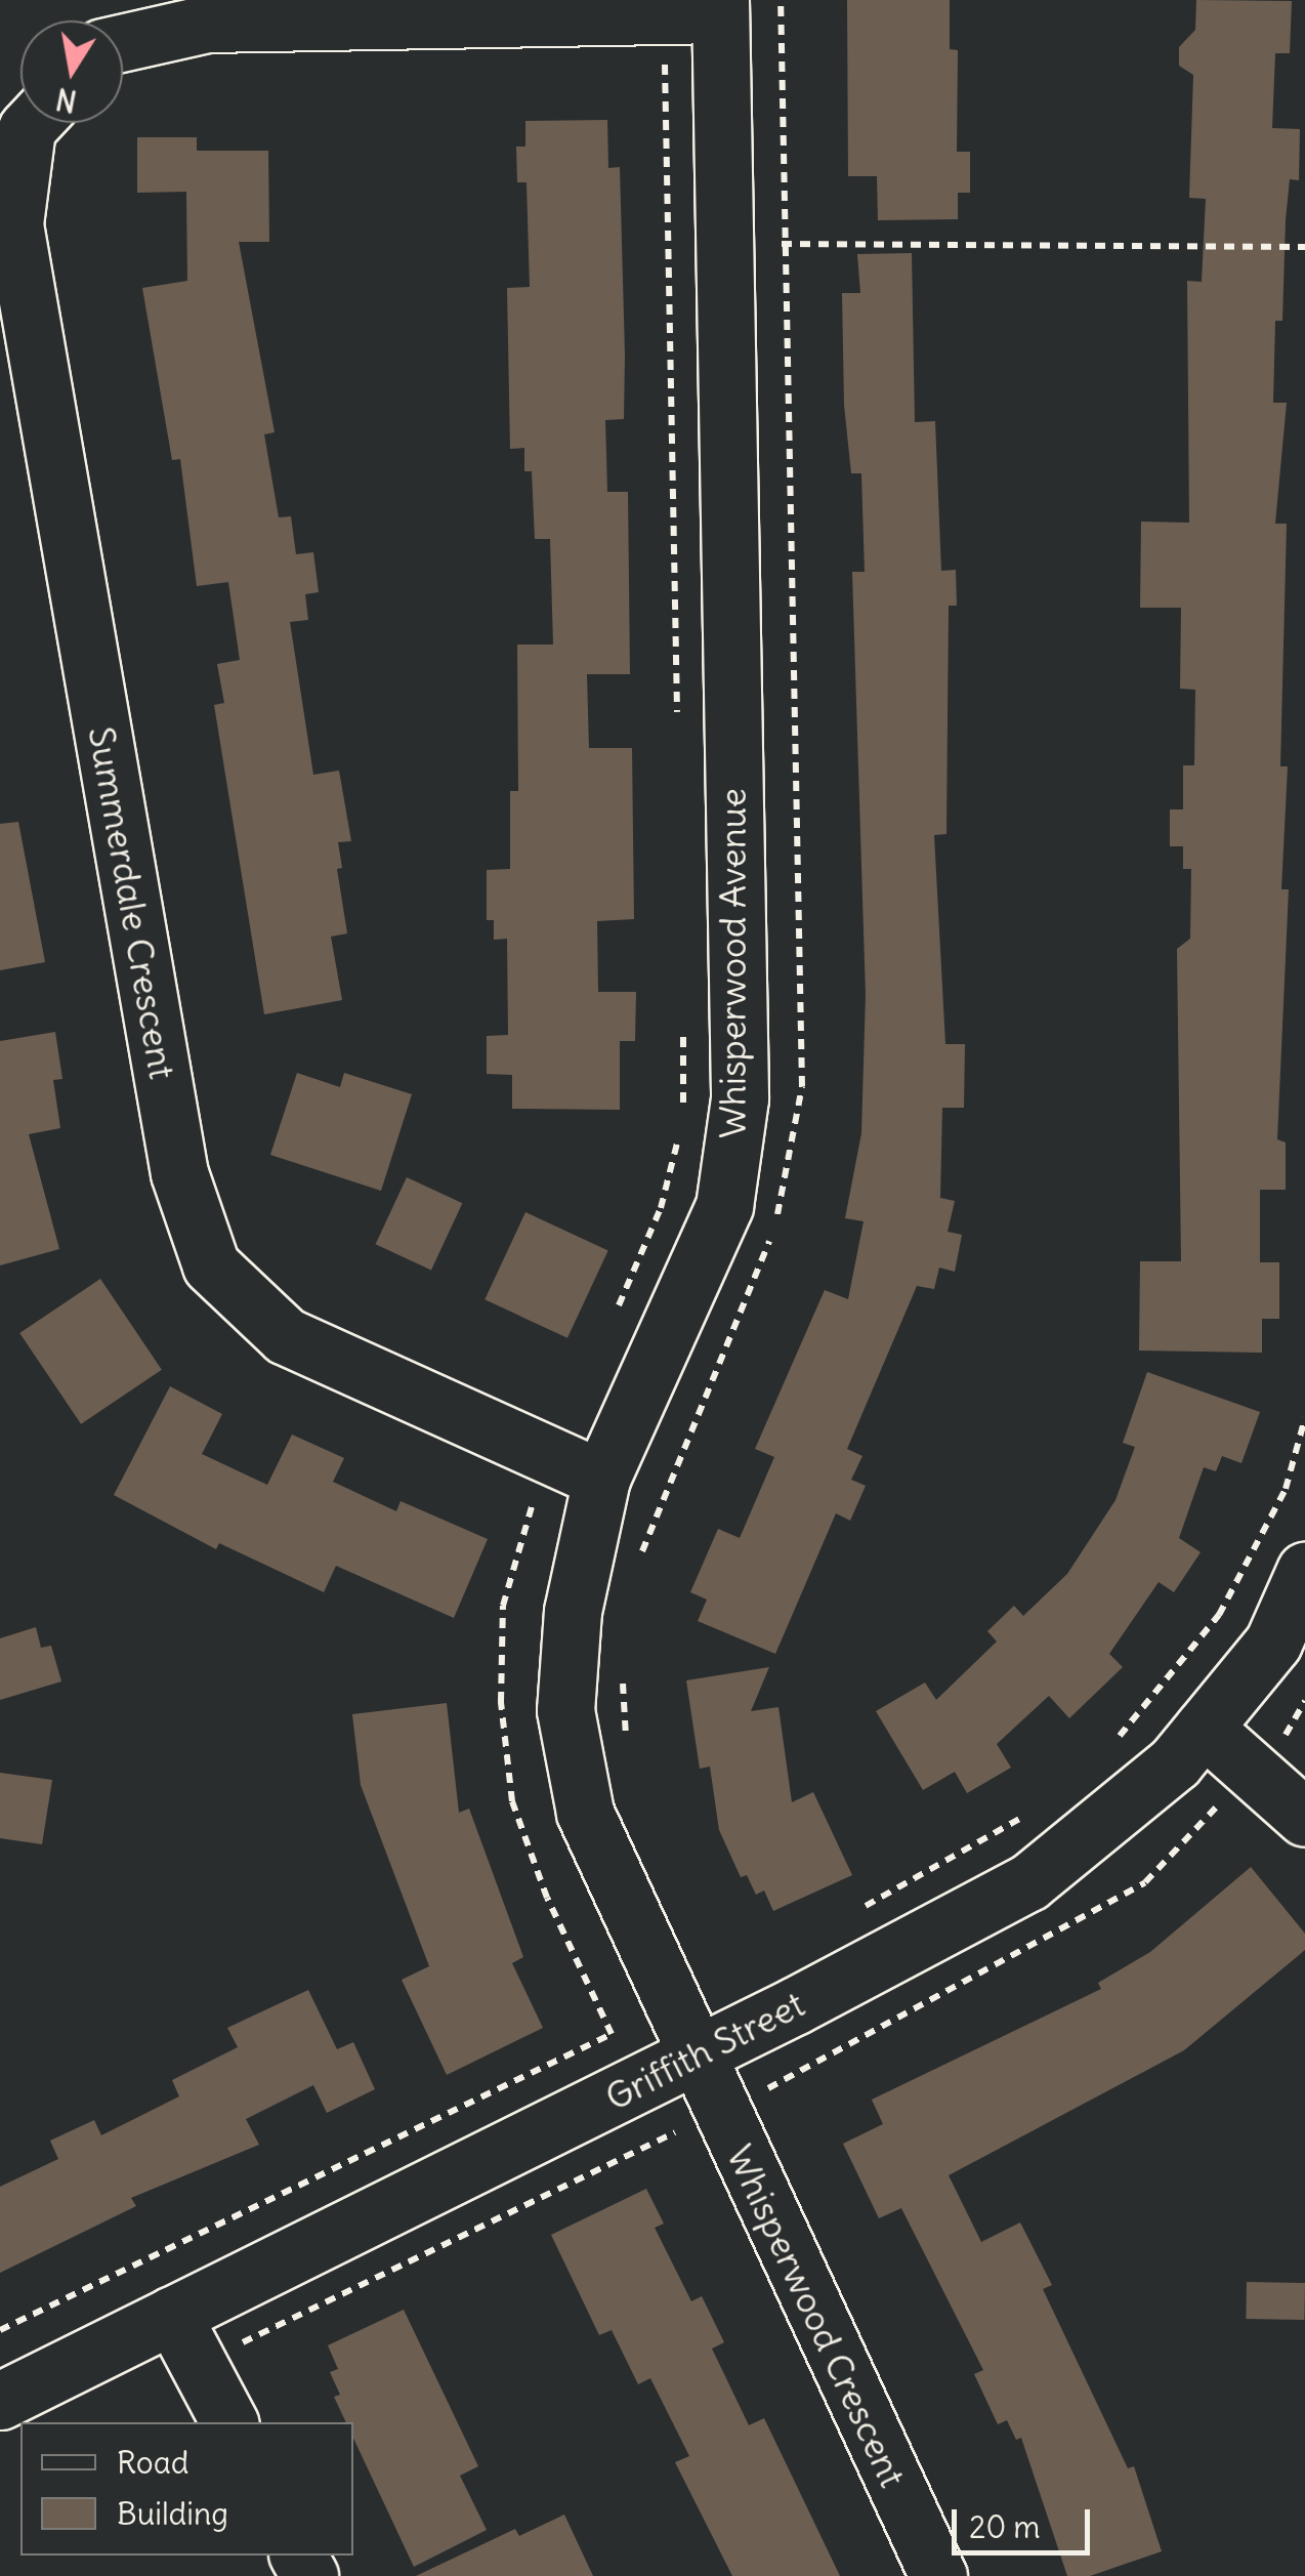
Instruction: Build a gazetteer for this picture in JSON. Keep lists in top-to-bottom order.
{
  "streets": {
    "street": [
      "Summerdale Crescent",
      "Whisperwood Avenue",
      "Griffith Street",
      "Whisperwood Crescent"
    ]
  },
  "crossings": [
    ["Summerdale Crescent", "Whisperwood Avenue"],
    ["Whisperwood Avenue", "Griffith Street"],
    ["Whisperwood Avenue", "Whisperwood Crescent"],
    ["Griffith Street", "Whisperwood Crescent"]
  ],
  "legend": ["Road", "Building"],
  "scale_bar": "20 m",
  "north": "bottom"
}
